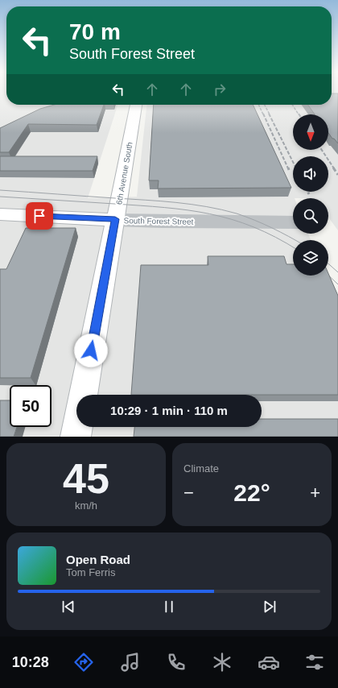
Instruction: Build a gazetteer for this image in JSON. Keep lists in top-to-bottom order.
{
  "streets": {
    "main road": ["6th Avenue South", "South Forest Street"]
  },
  "crossings": [
    ["6th Avenue South", "South Forest Street"]
  ],
  "north": "bottom",
  "page": {
    "turn": ["70 m", "South Forest Street"],
    "limit": "50",
    "trip": "10:29 · 1 min · 110 m",
    "tile": [
      ["45", "km/h"],
      "Climate"
    ],
    "heat": ["−", "22°", "+"],
    "song": ["Open Road", "Tom Ferris"],
    "tabs": "10:28"
  }
}
